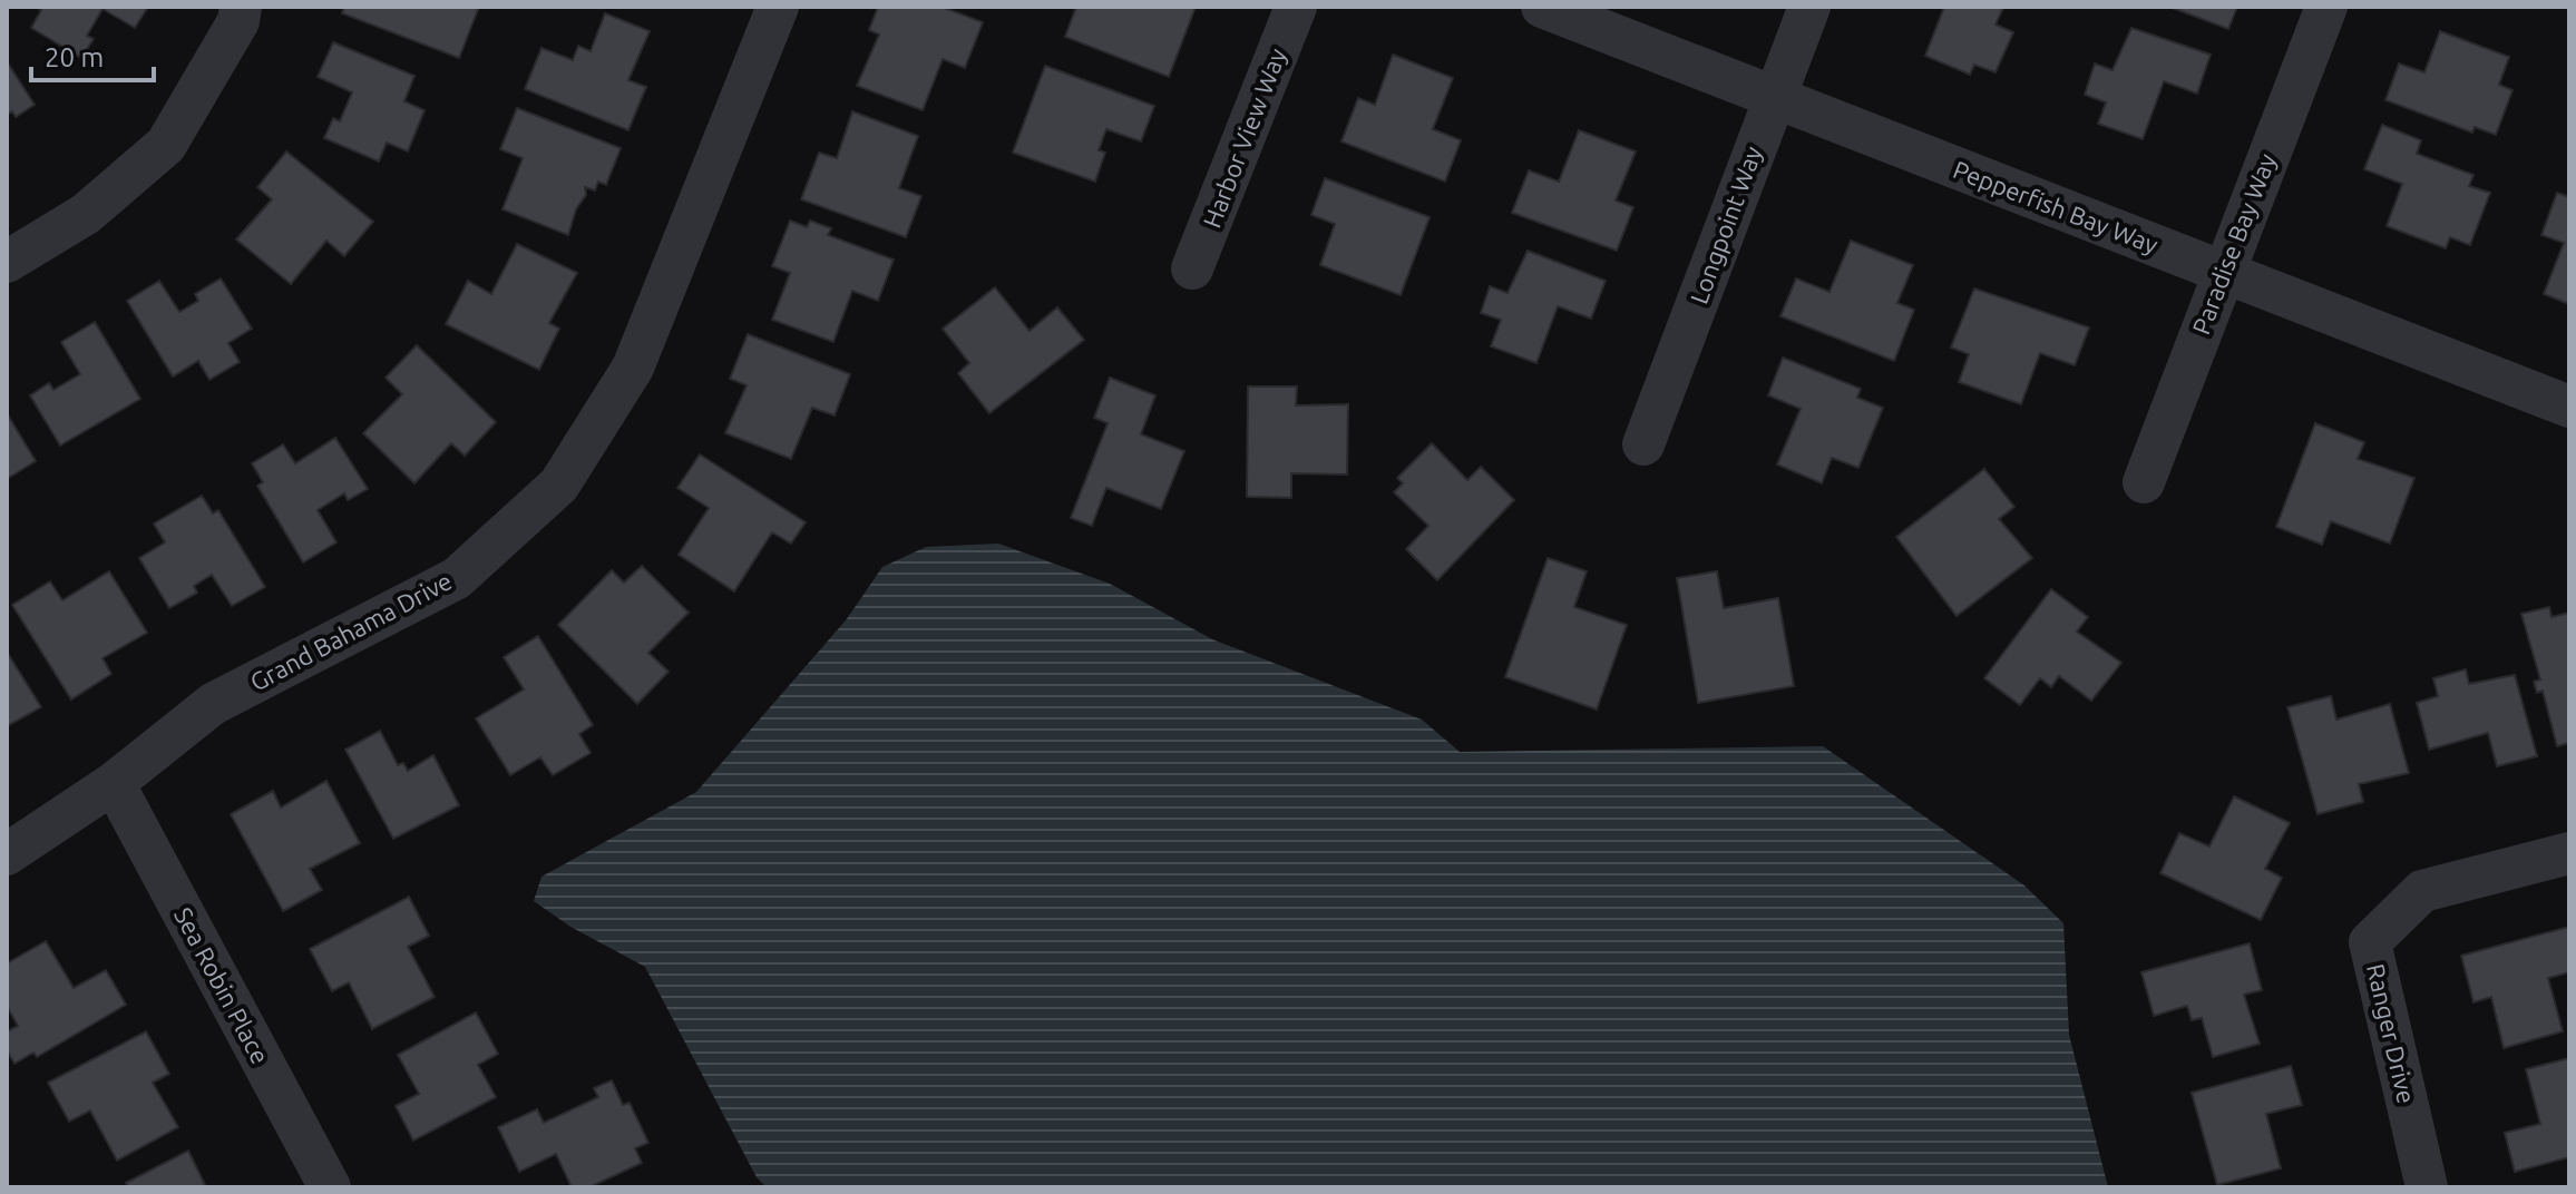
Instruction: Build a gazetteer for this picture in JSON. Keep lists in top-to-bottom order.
{
  "streets": {
    "street": [
      "Harbor View Way",
      "Pepperfish Bay Way",
      "Longpoint Way",
      "Paradise Bay Way",
      "Grand Bahama Drive",
      "Sea Robin Place",
      "Ranger Drive"
    ]
  },
  "crossings": [
    ["Pepperfish Bay Way", "Longpoint Way"],
    ["Pepperfish Bay Way", "Paradise Bay Way"],
    ["Grand Bahama Drive", "Sea Robin Place"]
  ],
  "scale_bar": "20 m"
}
